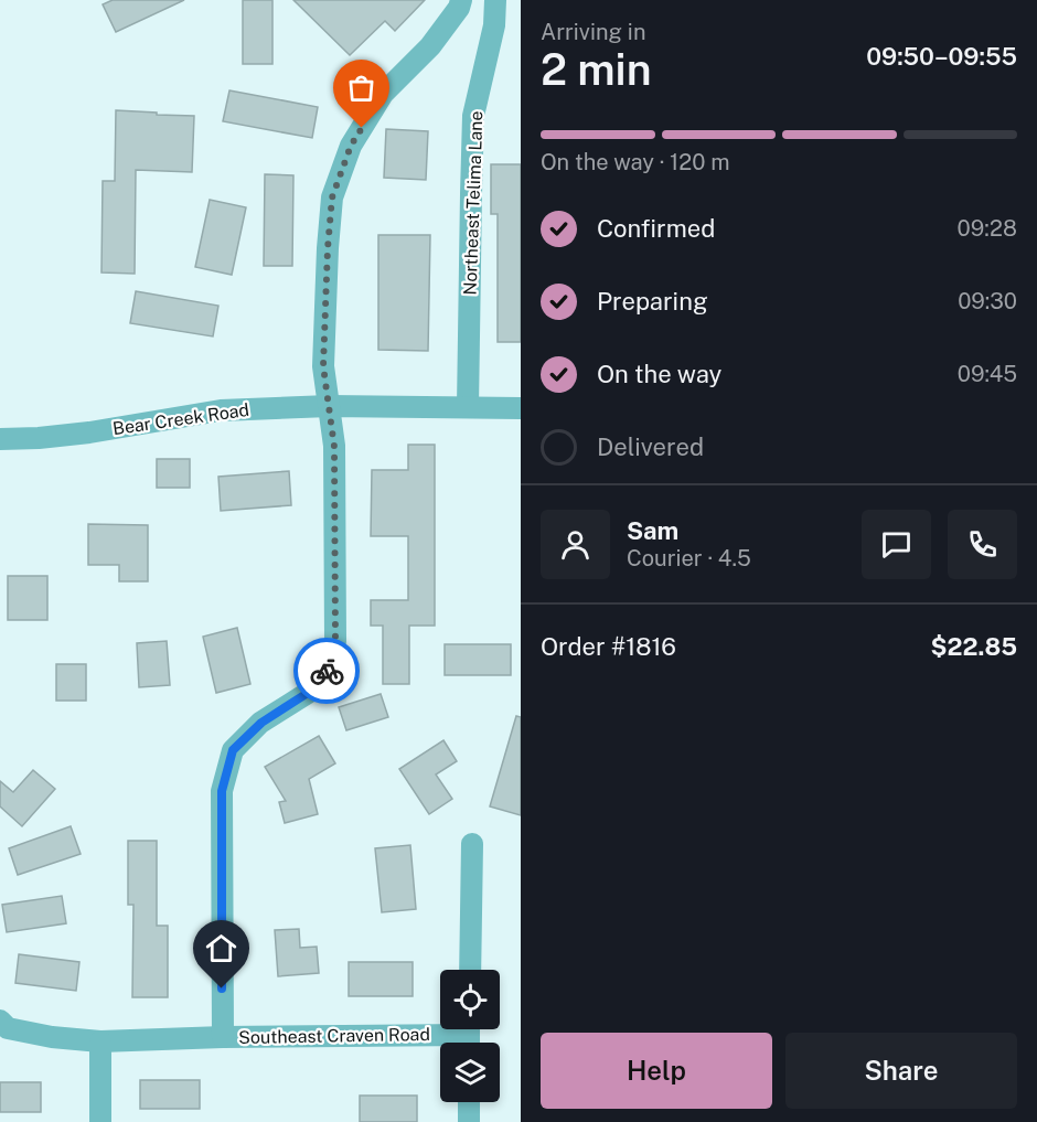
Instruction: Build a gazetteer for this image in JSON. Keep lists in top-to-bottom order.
{
  "streets": {
    "street": ["Northeast Telima Lane", "Bear Creek Road", "Southeast Craven Road"]
  },
  "crossings": [
    ["Northeast Telima Lane", "Bear Creek Road"],
    ["Bear Creek Road", "Southeast Craven Road"]
  ],
  "page": {
    "heading": ["2 min", "Arriving in", "09:50–09:55"],
    "panel": [
      "Sam",
      "Courier · 4.5",
      "Order #1816",
      "$22.85"
    ],
    "bar": "On the way · 120 m",
    "list": [
      ["Confirmed", "09:28"],
      ["Preparing", "09:30"],
      ["On the way", "09:45"],
      "Delivered"
    ],
    "buttons": ["Help", "Share"]
  }
}
